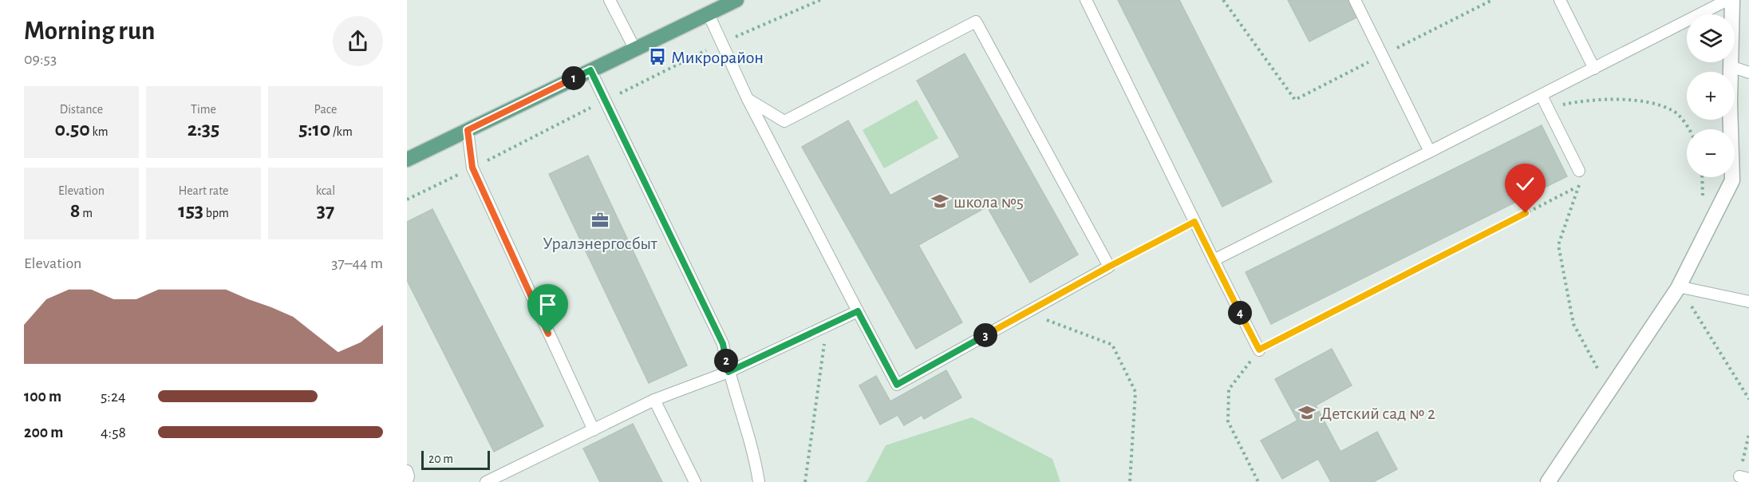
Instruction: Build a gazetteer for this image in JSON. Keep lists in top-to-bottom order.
{
  "places": {
    "bus stop": ["Микрорайон"],
    "school or university": ["школа №5", "Детский сад № 2"],
    "office": ["Уралэнергосбыт"]
  },
  "scale_bar": "20 m",
  "page": {
    "heading": ["Morning run", "09:53"],
    "map_buttons": ["+", "−"],
    "pins": [
      "1",
      "4",
      "3",
      "2"
    ],
    "stats": [
      ["Distance", "0.50 km"],
      ["Time", "2:35"],
      ["Pace", "5:10 /km"],
      ["Elevation", "8 m"],
      ["Heart rate", "153 bpm"],
      ["kcal", "37"]
    ],
    "chart": ["Elevation", "37–44 m"],
    "list": [
      {
        "name": "100 m",
        "note": "5:24"
      },
      {
        "name": "200 m",
        "note": "4:58"
      }
    ],
    "scale": "20 m"
  }
}
